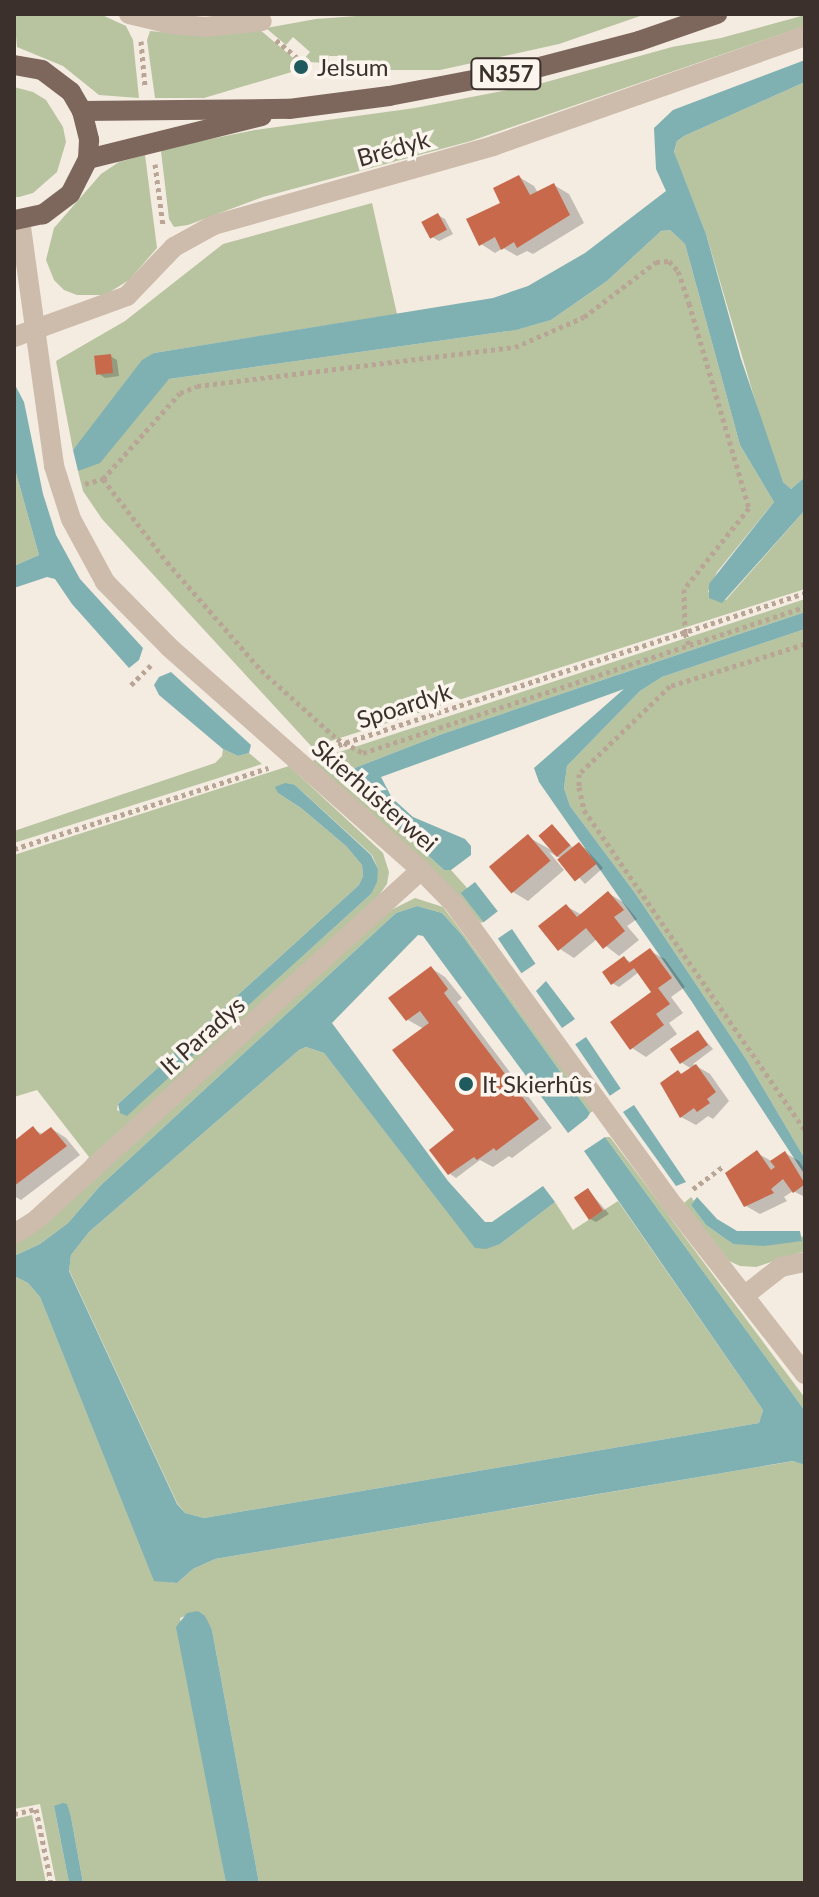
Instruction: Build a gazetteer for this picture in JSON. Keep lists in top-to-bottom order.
{
  "streets": {
    "main road": ["N357", "Brédyk"],
    "street": ["Skierhústerwei", "It Paradys"],
    "path": ["Spoardyk"]
  },
  "crossings": [
    ["Brédyk", "Skierhústerwei"],
    ["Spoardyk", "Skierhústerwei"],
    ["Skierhústerwei", "It Paradys"]
  ],
  "places": ["Jelsum", "It Skierhûs"]
}
